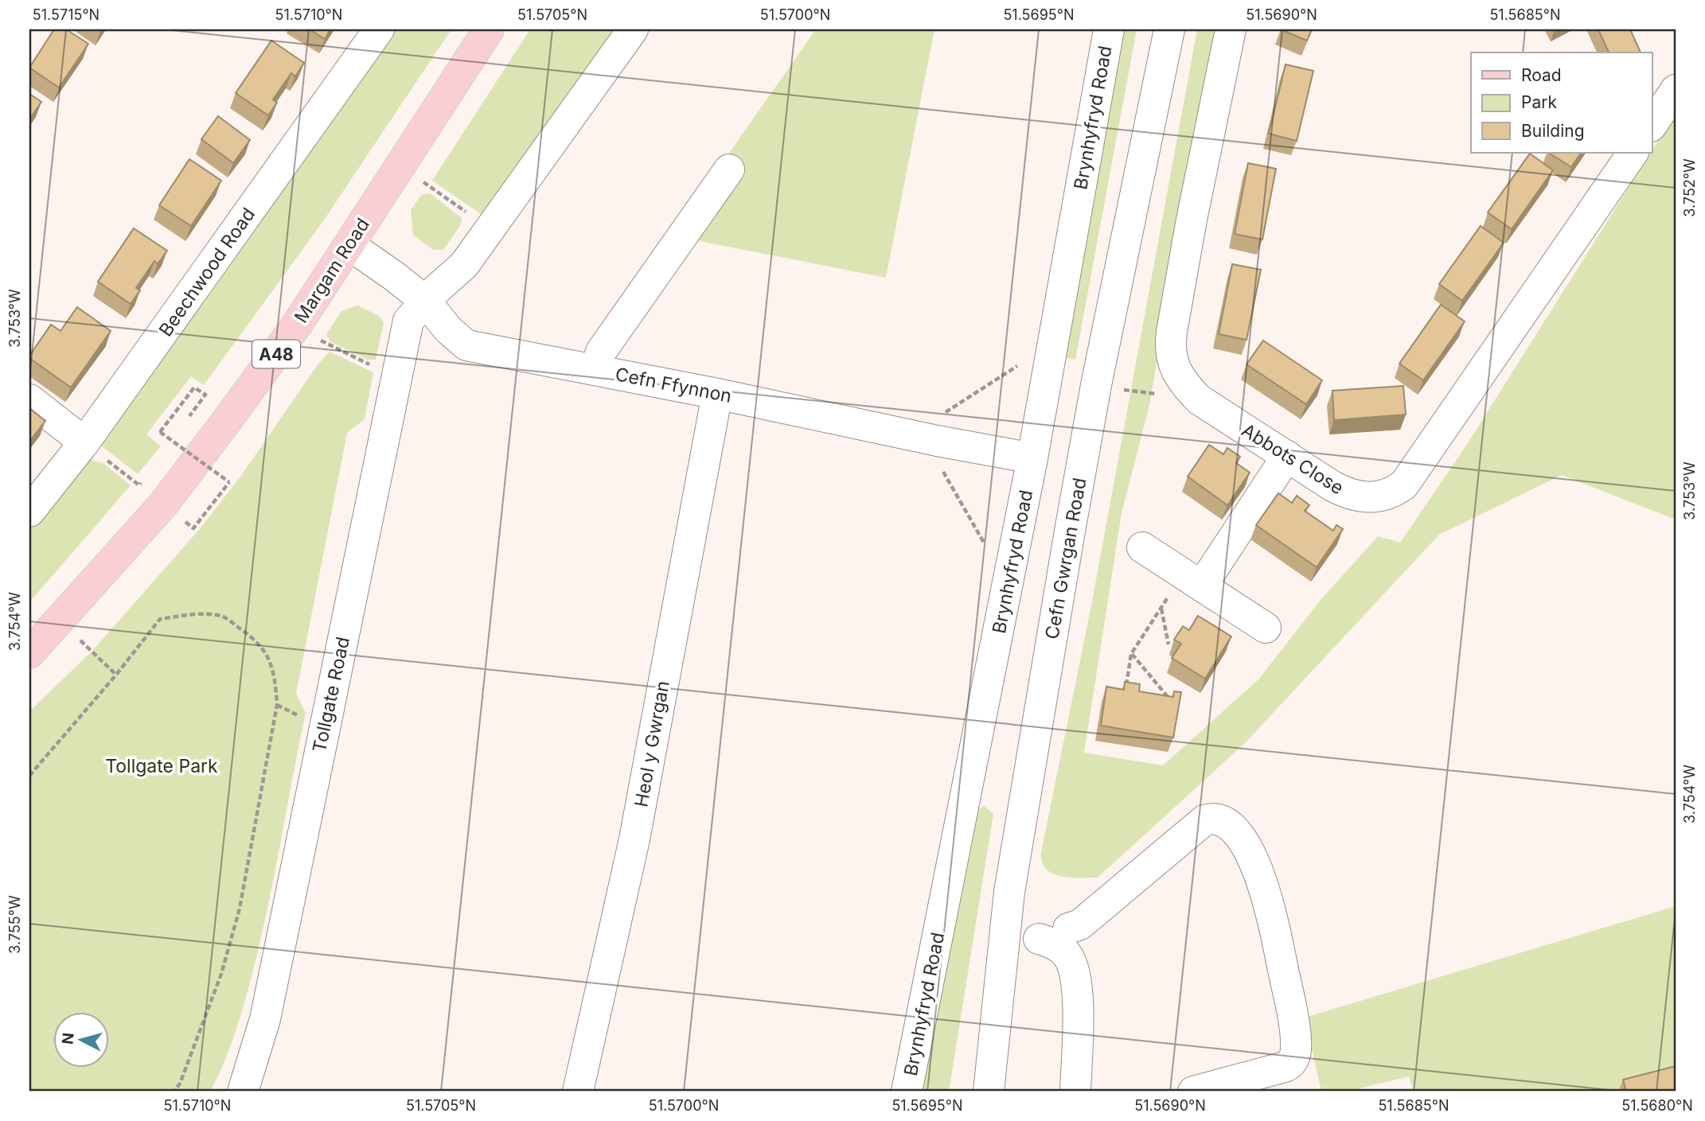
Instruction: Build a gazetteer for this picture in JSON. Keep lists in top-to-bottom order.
{
  "streets": {
    "main road": ["Margam Road", "A48"],
    "street": [
      "Brynhyfryd Road",
      "Beechwood Road",
      "Cefn Ffynnon",
      "Abbots Close",
      "Cefn Gwrgan Road",
      "Tollgate Road",
      "Heol y Gwrgan"
    ]
  },
  "crossings": [
    ["Brynhyfryd Road", "Cefn Ffynnon"],
    ["Margam Road", "Cefn Ffynnon"],
    ["Cefn Ffynnon", "Tollgate Road"],
    ["Cefn Ffynnon", "Heol y Gwrgan"]
  ],
  "parks": ["Tollgate Park"],
  "legend": ["Road", "Park", "Building"],
  "north": "left",
  "coordinates": [
    "51.5715°N",
    "51.5710°N",
    "51.5705°N",
    "51.5700°N",
    "51.5695°N",
    "51.5690°N",
    "51.5685°N",
    "3.752°W",
    "3.753°W",
    "3.754°W",
    "3.755°W",
    "51.5680°N"
  ]
}
